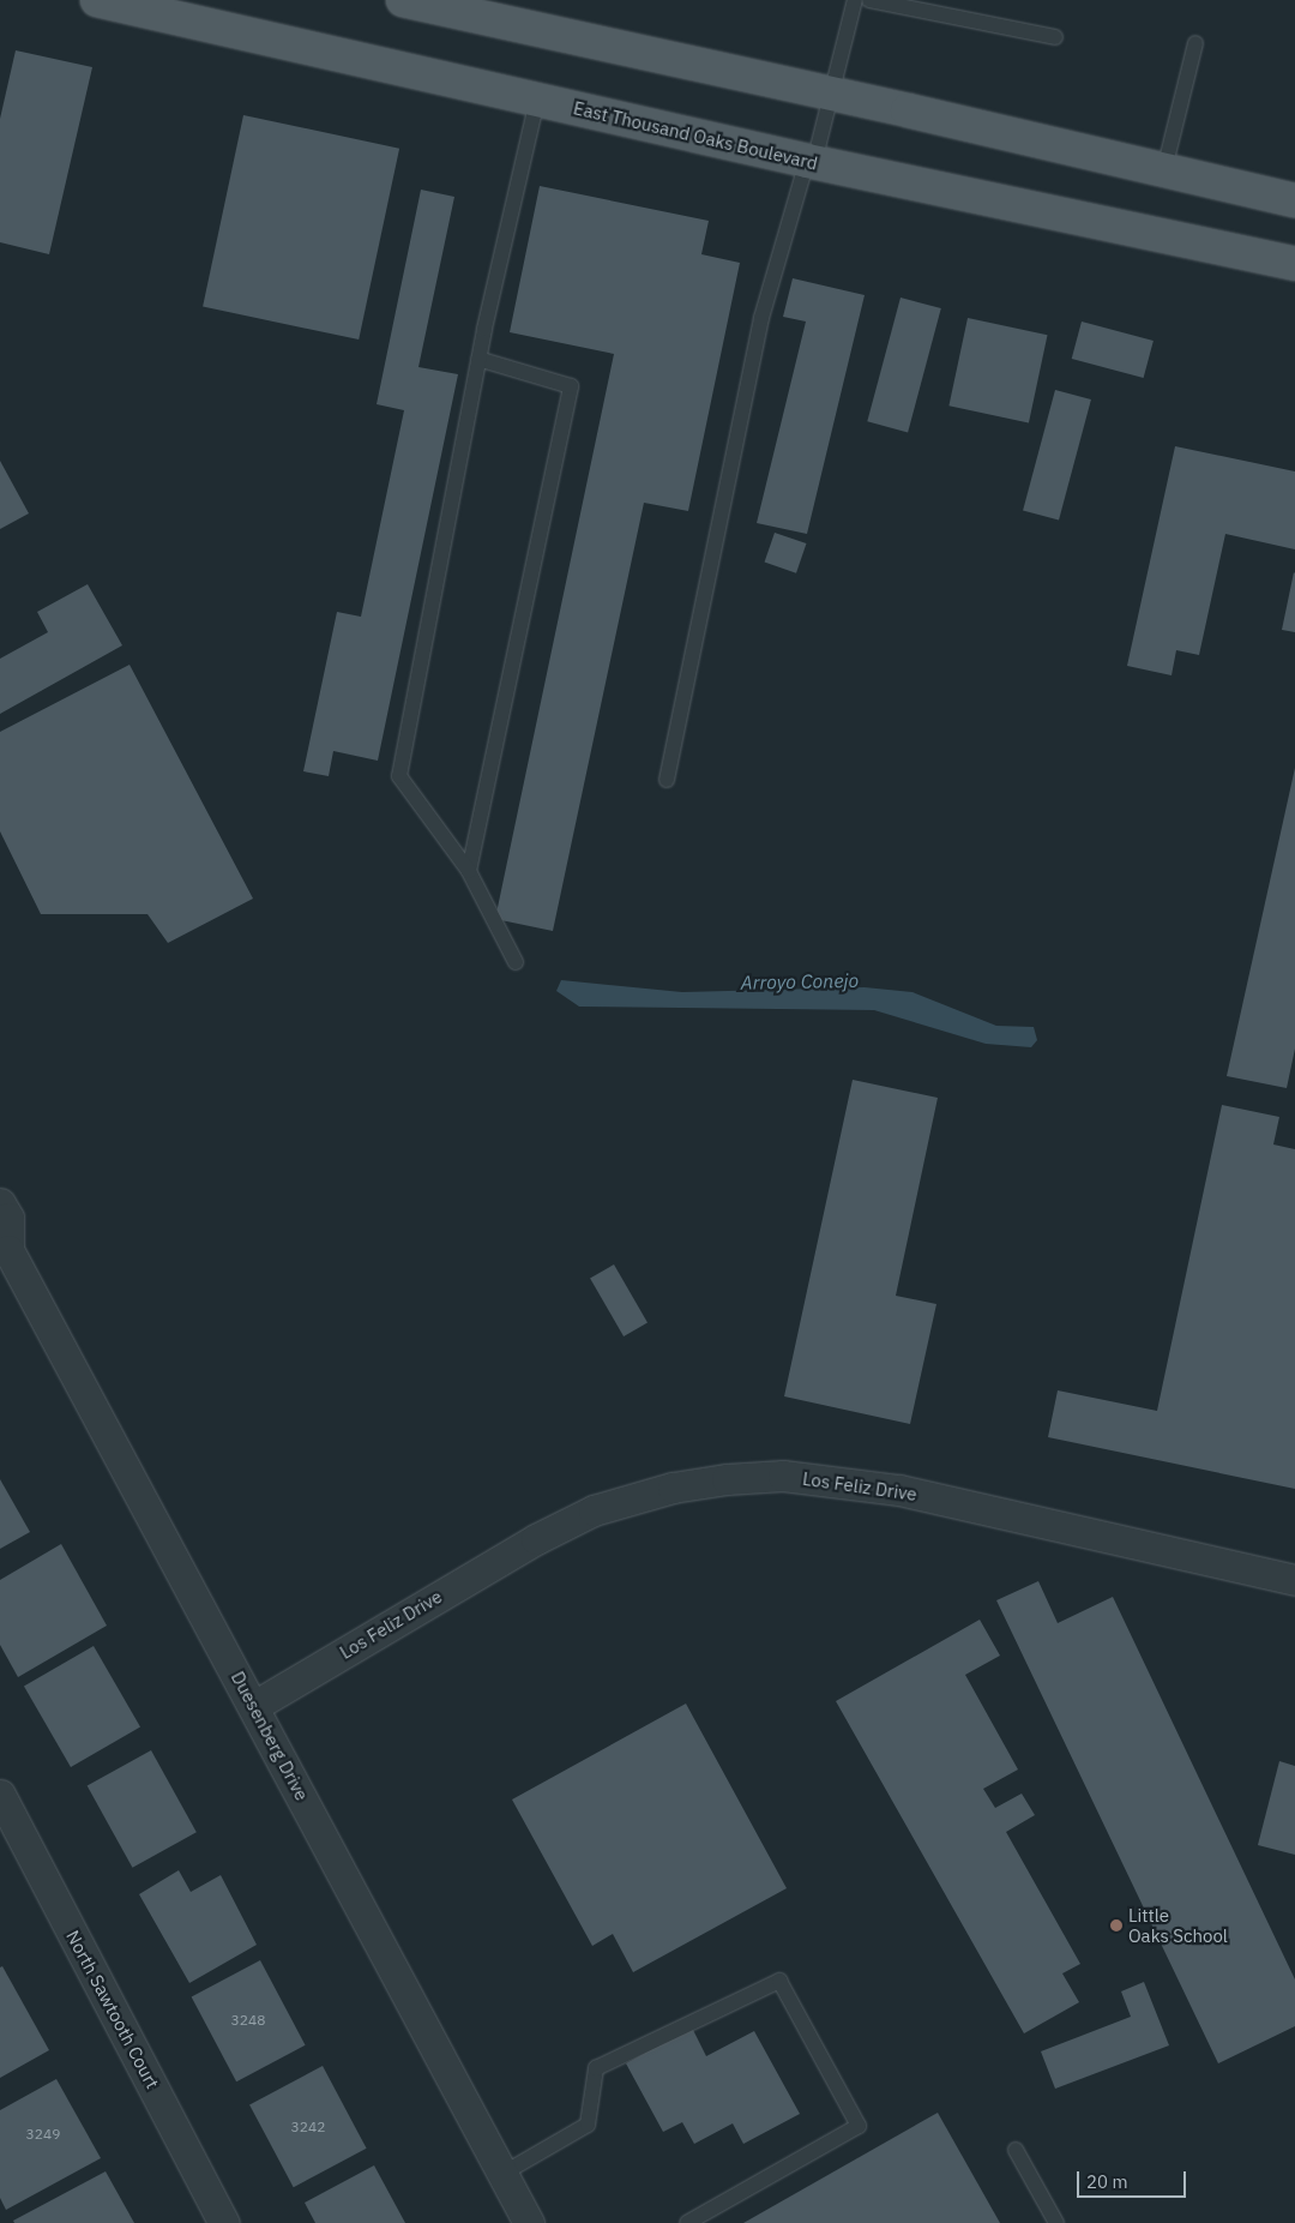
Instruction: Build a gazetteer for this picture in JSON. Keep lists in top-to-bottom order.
{
  "streets": {
    "main road": ["East Thousand Oaks Boulevard"],
    "street": ["Los Feliz Drive", "Duesenberg Drive", "North Sawtooth Court"]
  },
  "crossings": [
    ["Los Feliz Drive", "Duesenberg Drive"]
  ],
  "water": ["Arroyo Conejo"],
  "places": ["Little Oaks School"],
  "house_numbers": ["3248", "3242", "3249"],
  "scale_bar": "20 m"
}
